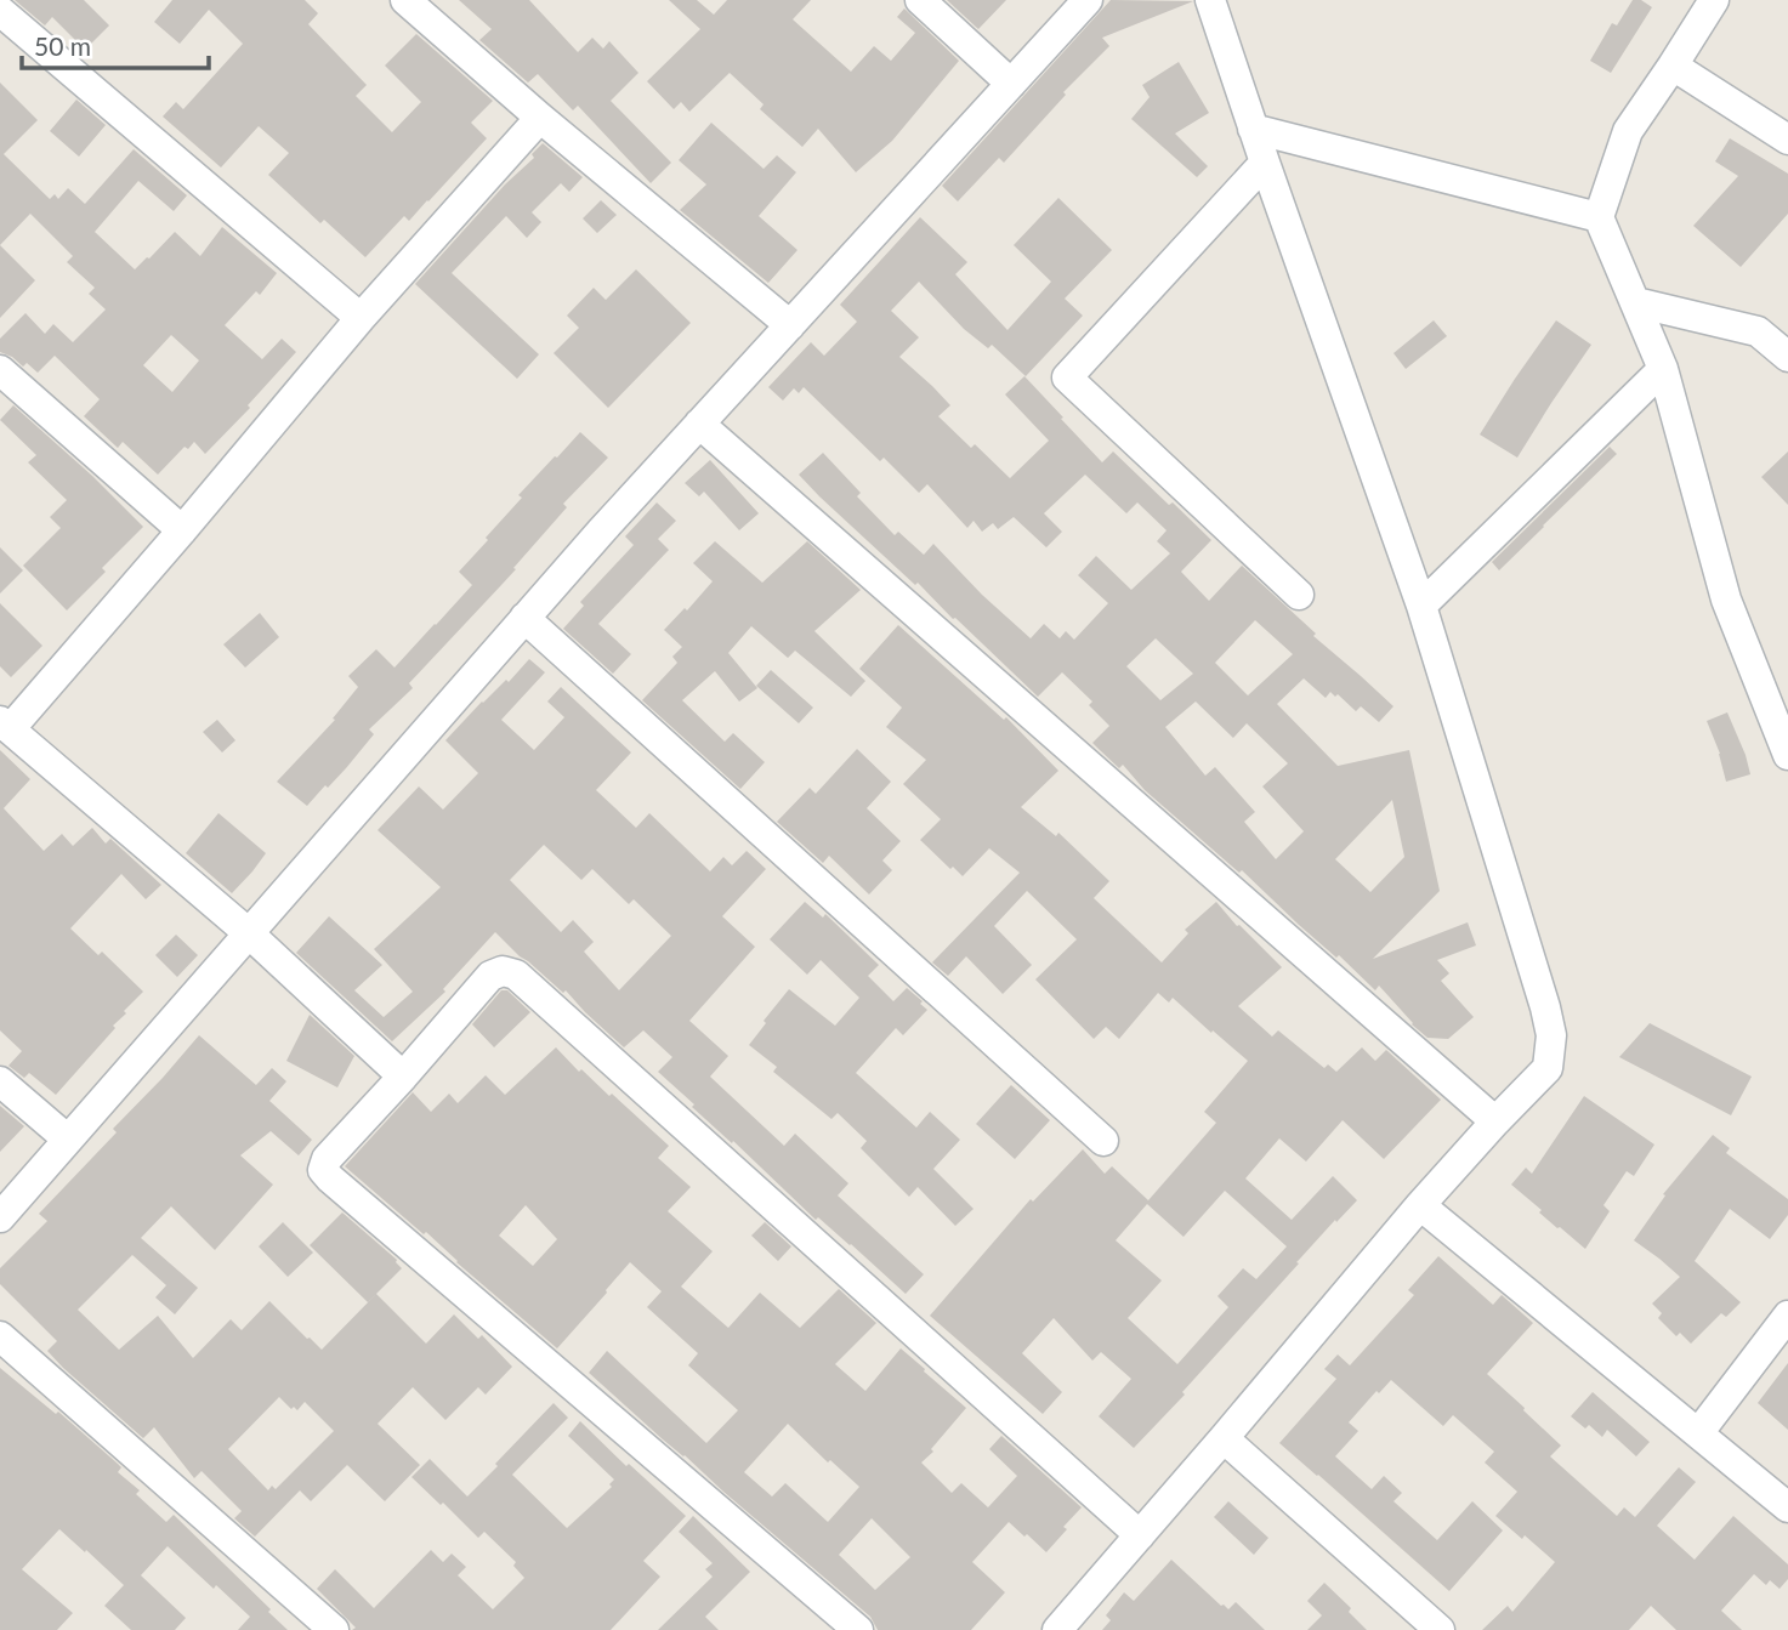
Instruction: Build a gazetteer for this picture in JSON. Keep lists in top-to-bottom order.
{
  "scale_bar": "50 m"
}
